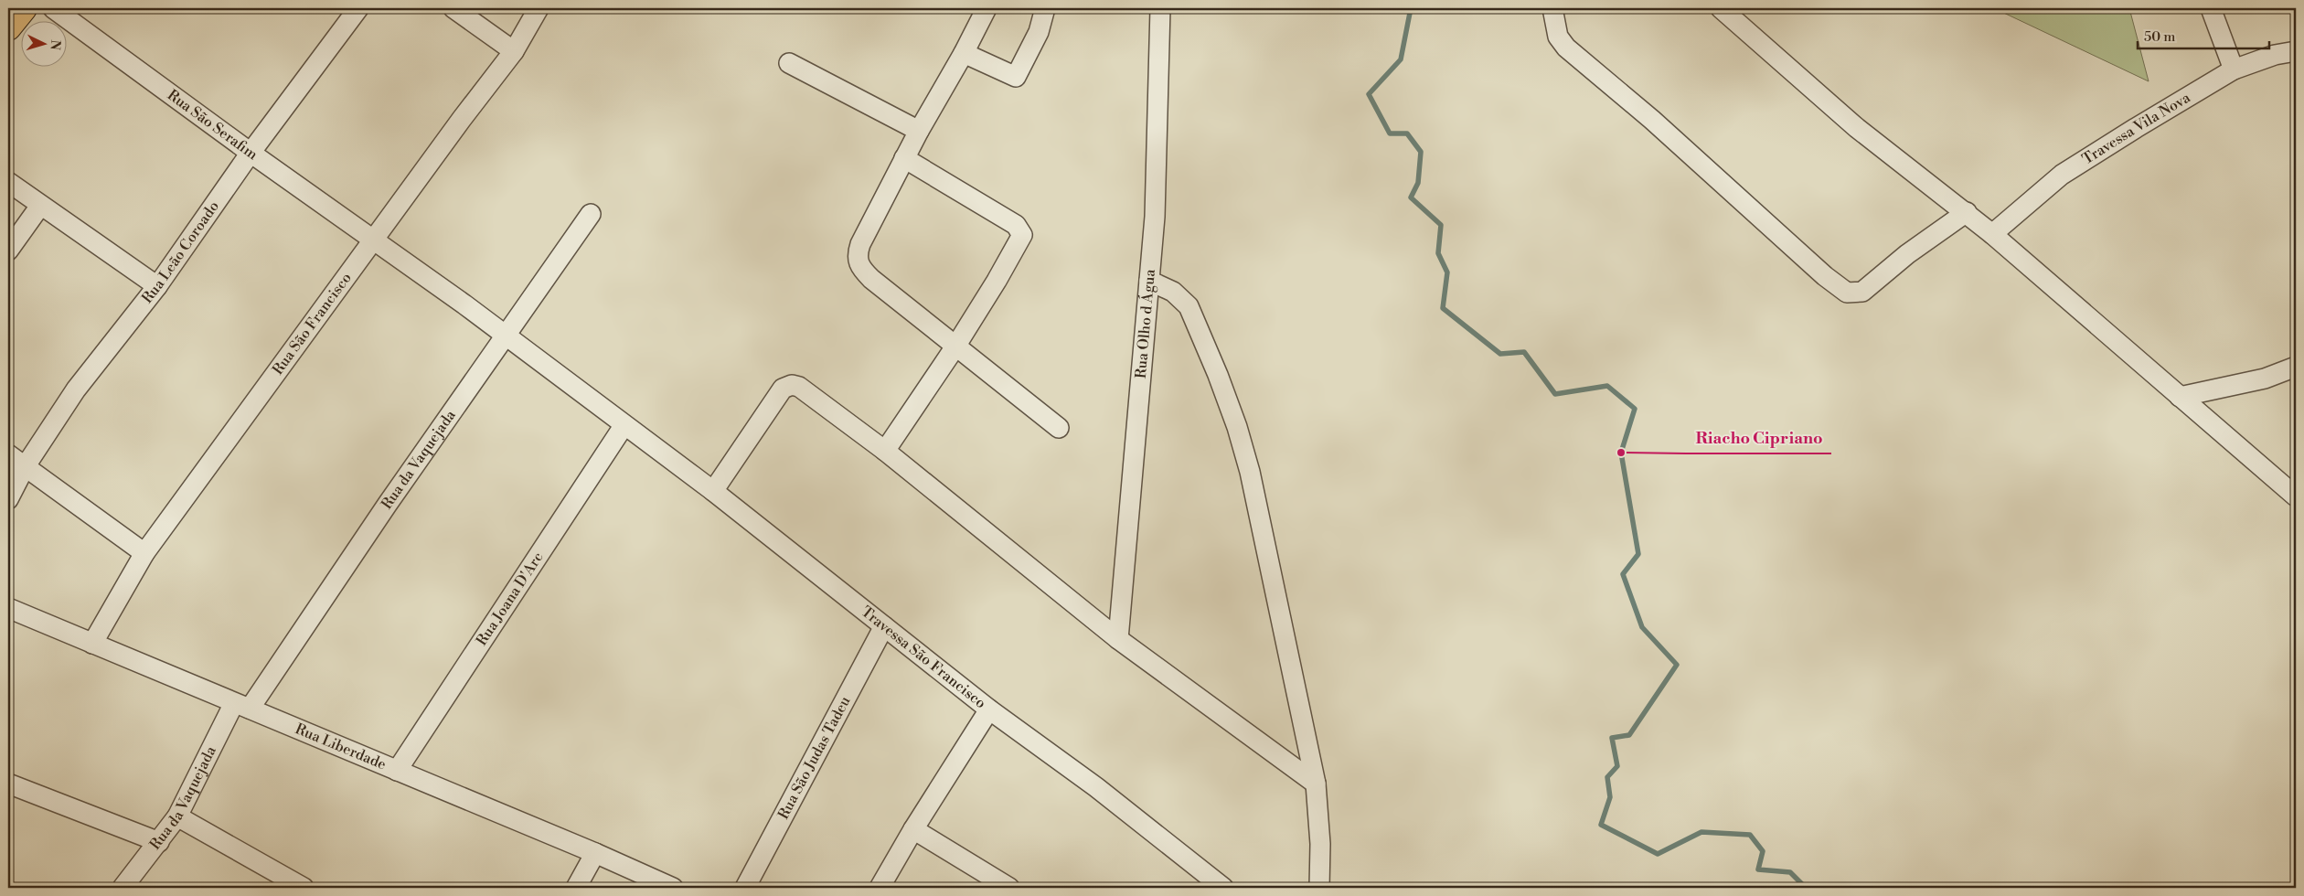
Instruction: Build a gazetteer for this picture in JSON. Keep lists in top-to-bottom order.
{
  "streets": {
    "street": [
      "Rua São Serafim",
      "Travessa Vila Nova",
      "Rua Leão Coroado",
      "Rua São Francisco",
      "Rua Olho d Água",
      "Rua da Vaquejada",
      "Rua Joana D'Arc",
      "Travessa São Francisco",
      "Rua Liberdade",
      "Rua São Judas Tadeu"
    ]
  },
  "crossings": [
    ["Rua São Serafim", "Rua Leão Coroado"],
    ["Rua São Serafim", "Rua São Francisco"],
    ["Rua São Serafim", "Rua da Vaquejada"],
    ["Rua São Serafim", "Travessa São Francisco"],
    ["Rua São Francisco", "Rua Liberdade"],
    ["Rua da Vaquejada", "Travessa São Francisco"],
    ["Rua da Vaquejada", "Rua Liberdade"],
    ["Rua Joana D'Arc", "Travessa São Francisco"],
    ["Rua Joana D'Arc", "Rua Liberdade"],
    ["Travessa São Francisco", "Rua São Judas Tadeu"]
  ],
  "places": ["Riacho Cipriano"],
  "scale_bar": "50 m",
  "north": "right"
}
